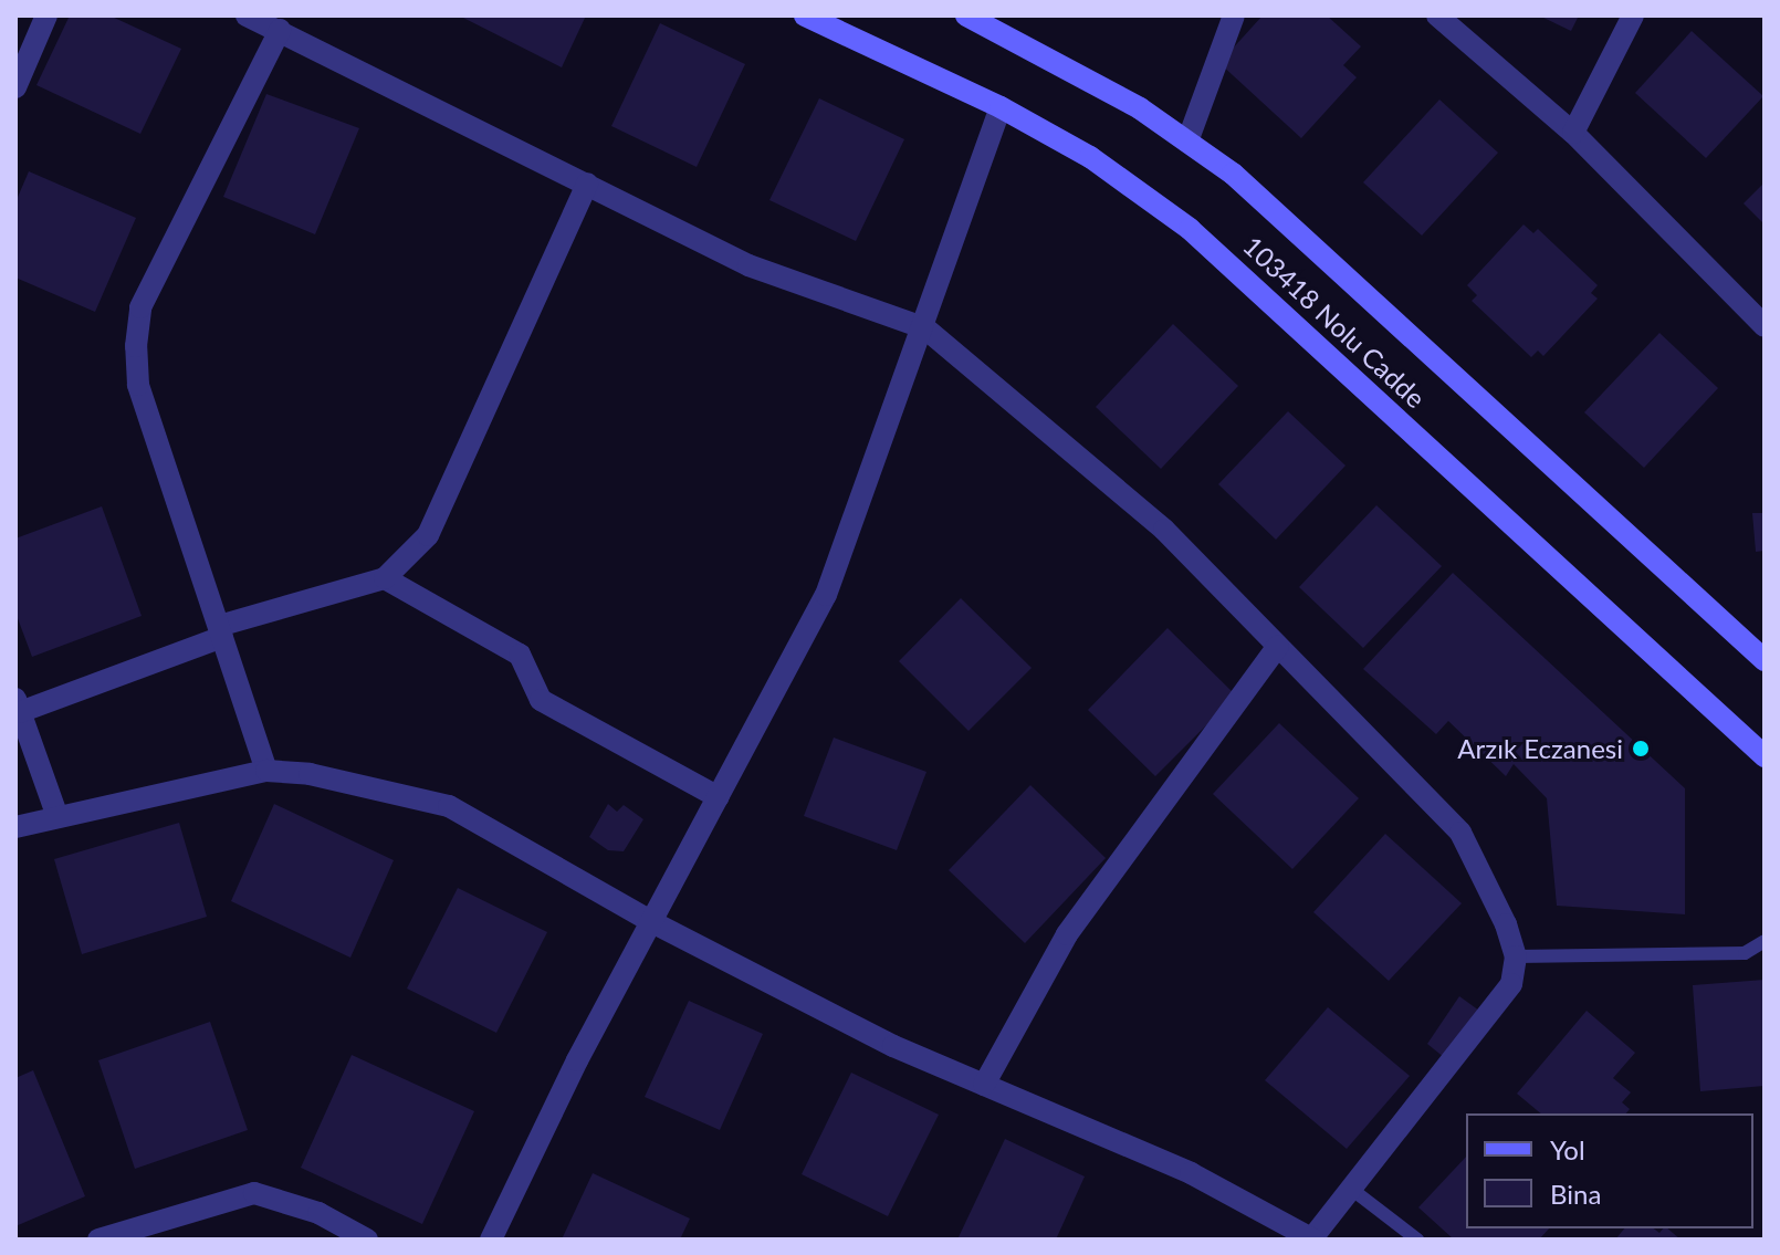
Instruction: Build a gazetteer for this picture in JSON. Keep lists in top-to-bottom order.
{
  "streets": {
    "main road": ["103418 Nolu Cadde"]
  },
  "places": ["Arzık Eczanesi"],
  "legend": ["Yol", "Bina"]
}
